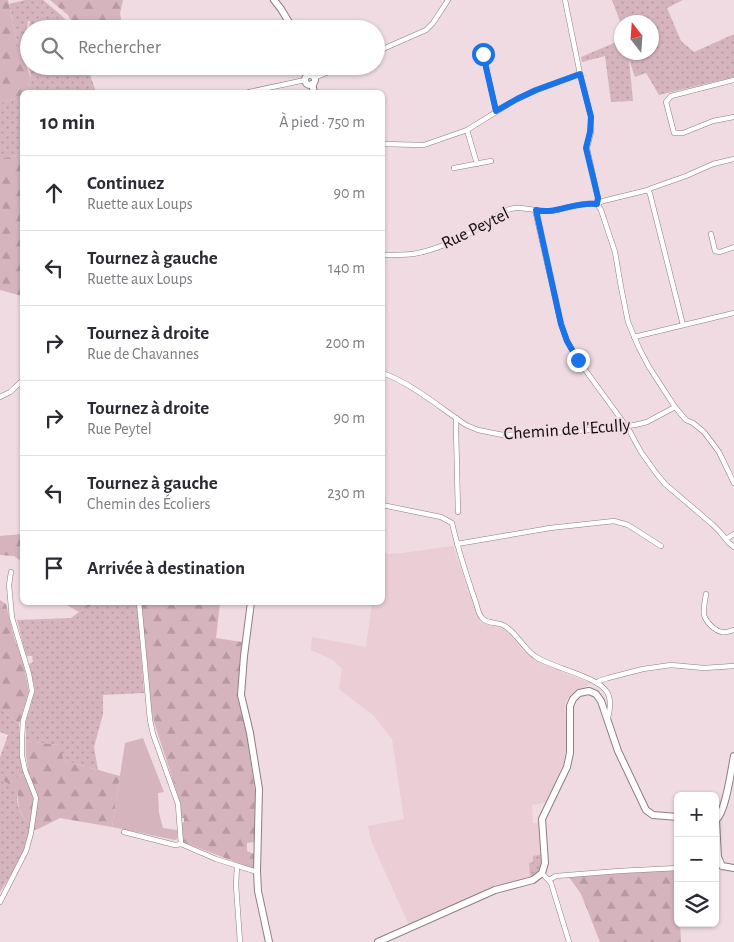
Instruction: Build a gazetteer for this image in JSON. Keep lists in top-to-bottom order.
{
  "streets": {
    "street": ["Rue Peytel", "Chemin de l'Ecully"]
  },
  "north": "top",
  "page": {
    "search": "Rechercher",
    "heading": ["10 min", "À pied · 750 m"],
    "list": [
      ["Continuez", "Ruette aux Loups", "90 m"],
      ["Tournez à gauche", "Ruette aux Loups", "140 m"],
      ["Tournez à droite", "Rue de Chavannes", "200 m"],
      ["Tournez à droite", "Rue Peytel", "90 m"],
      ["Tournez à gauche", "Chemin des Écoliers", "230 m"],
      "Arrivée à destination"
    ],
    "map_buttons": ["+", "−"]
  }
}
